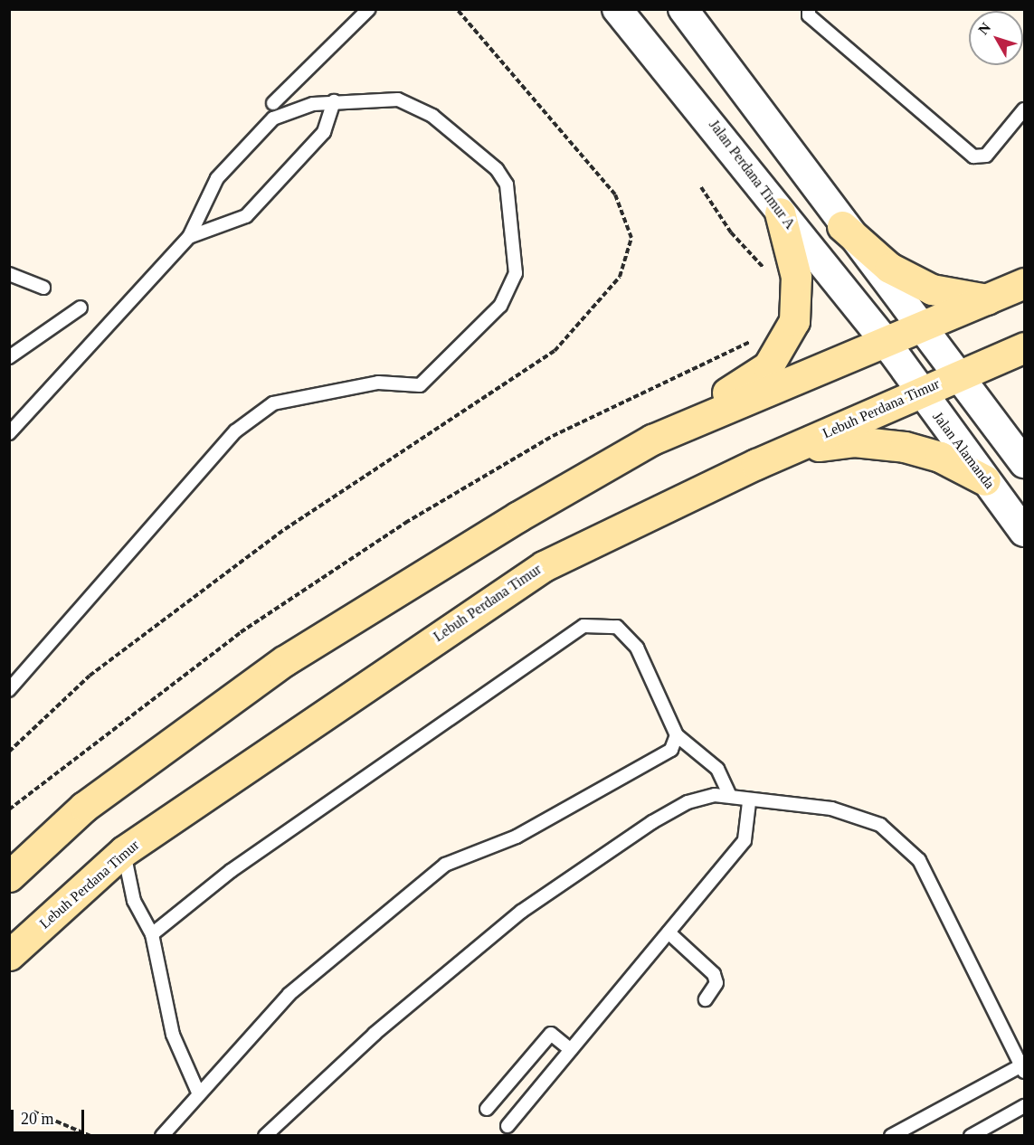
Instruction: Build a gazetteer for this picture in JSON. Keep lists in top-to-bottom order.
{
  "streets": {
    "main road": ["Lebuh Perdana Timur"],
    "street": ["Jalan Perdana Timur A", "Jalan Alamanda"]
  },
  "crossings": [
    ["Jalan Perdana Timur A", "Jalan Alamanda"],
    ["Lebuh Perdana Timur", "Jalan Alamanda"]
  ],
  "scale_bar": "20 m",
  "north": "top left"
}
